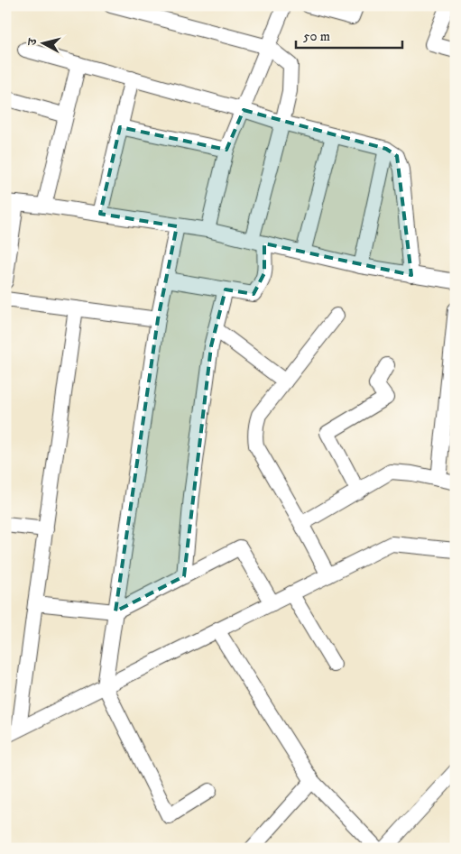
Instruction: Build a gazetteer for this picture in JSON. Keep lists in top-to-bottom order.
{
  "scale_bar": "50 m",
  "north": "left"
}
